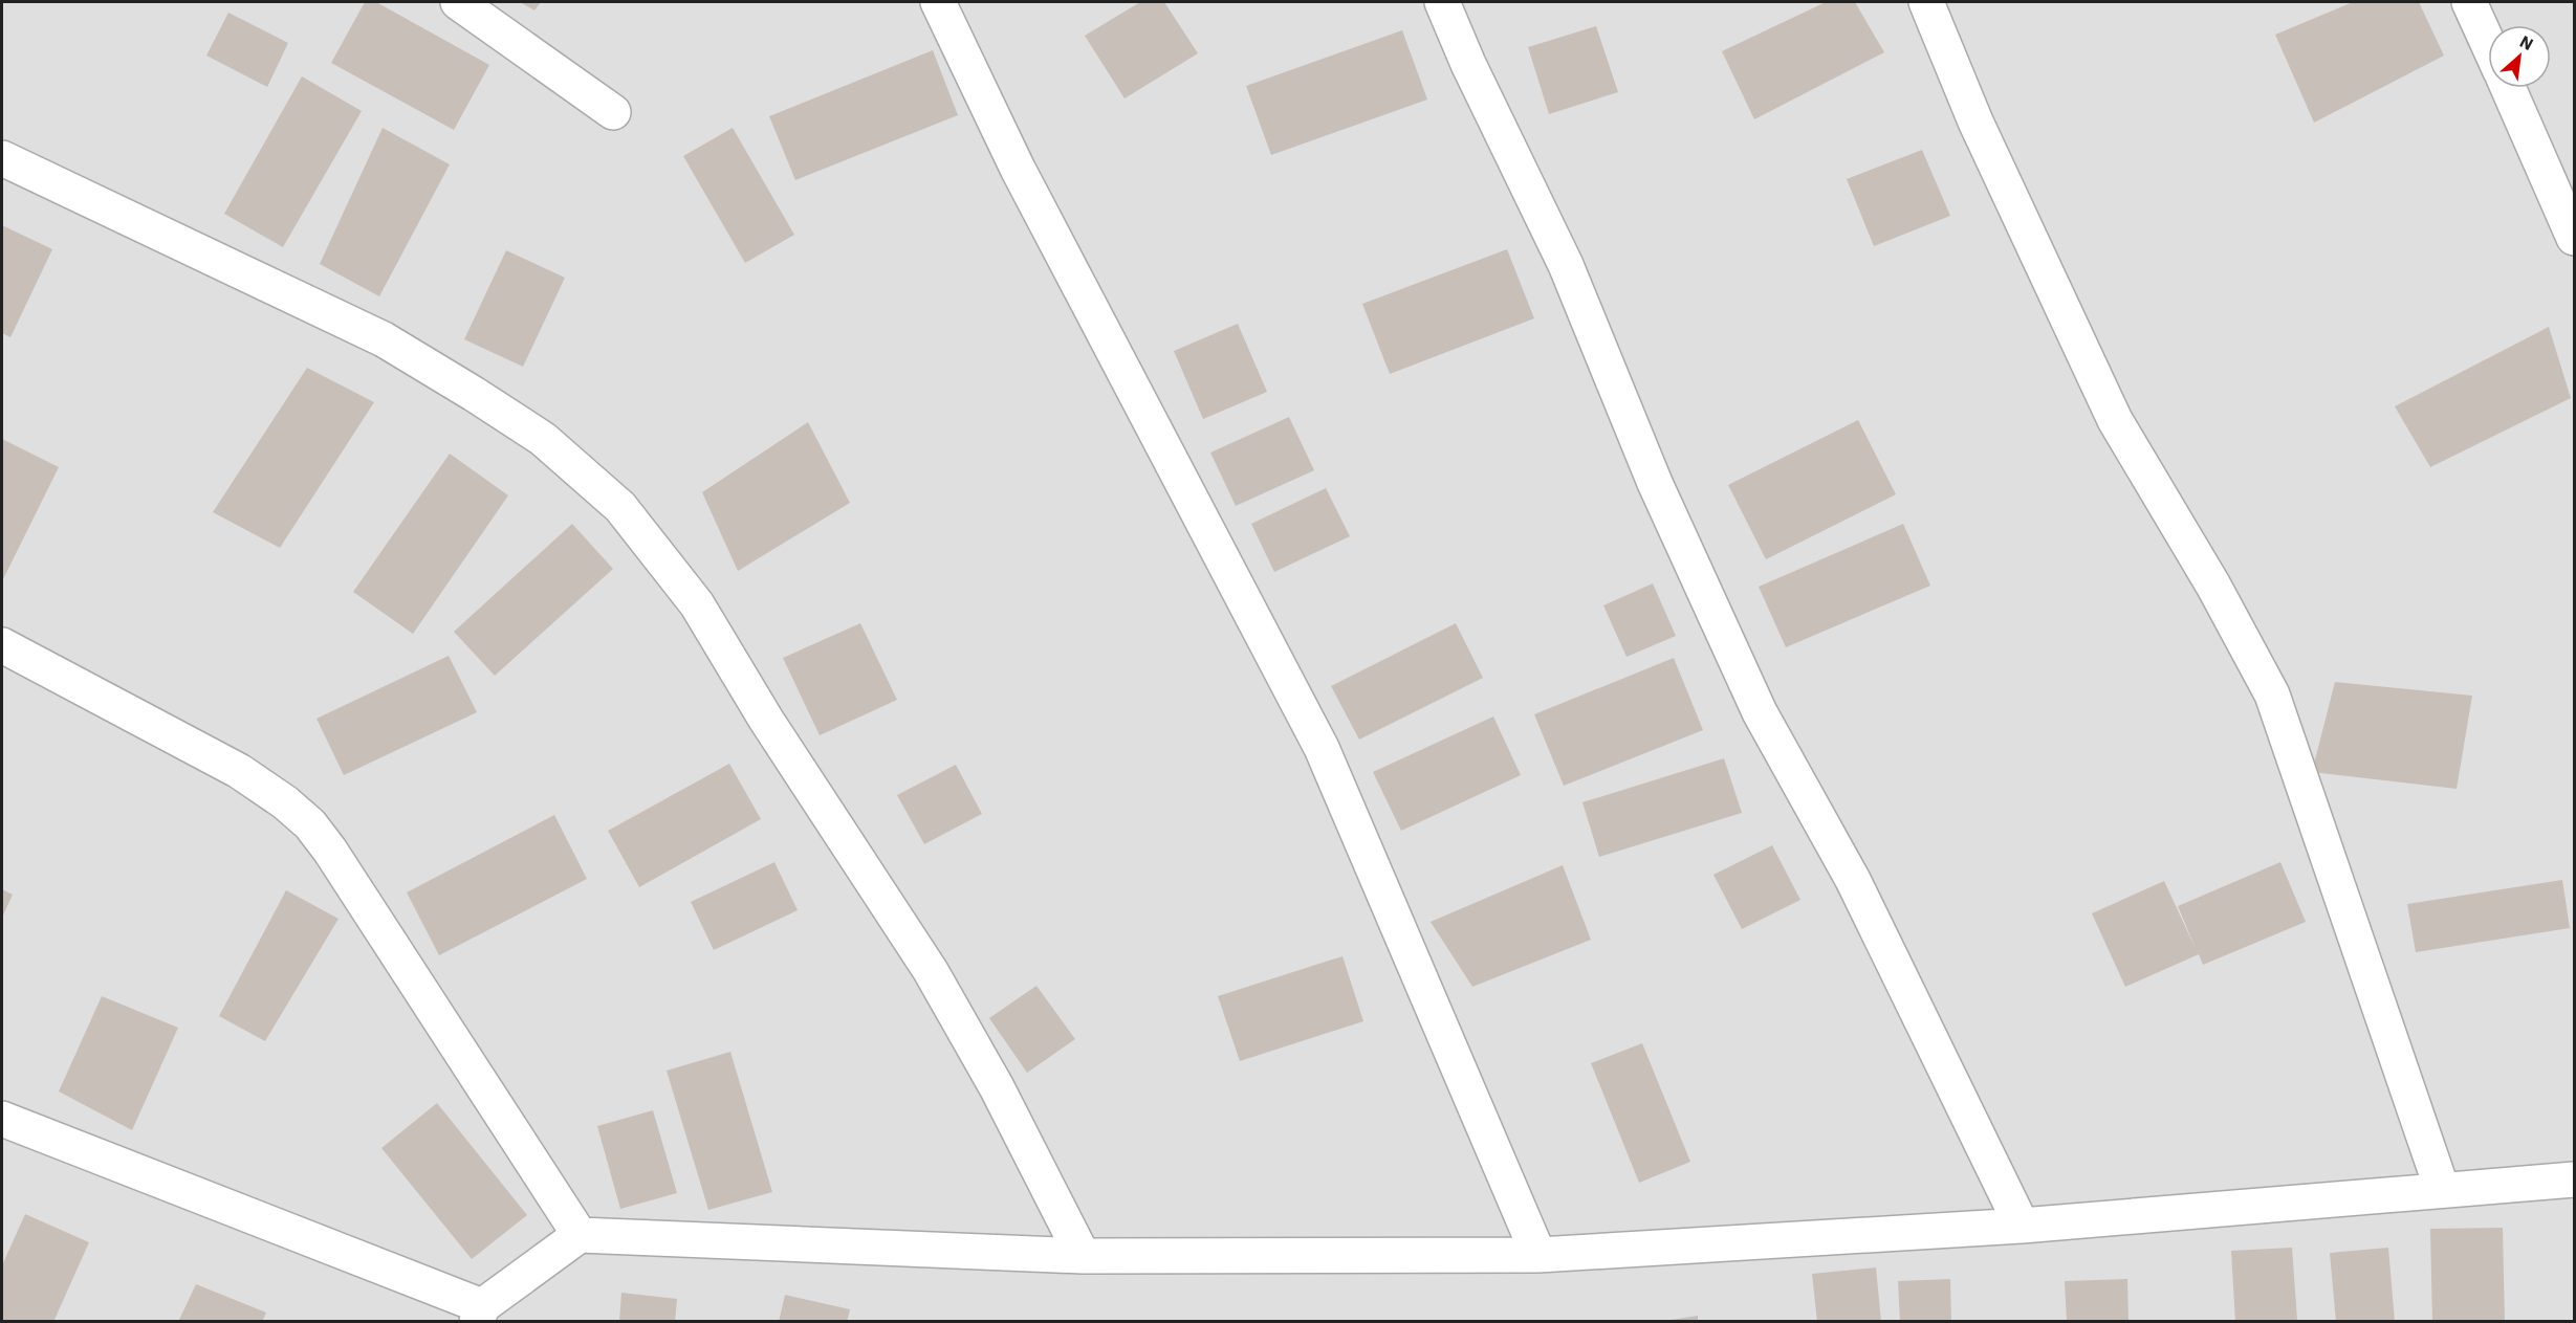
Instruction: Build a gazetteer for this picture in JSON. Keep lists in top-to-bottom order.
{
  "north": "top right"
}
